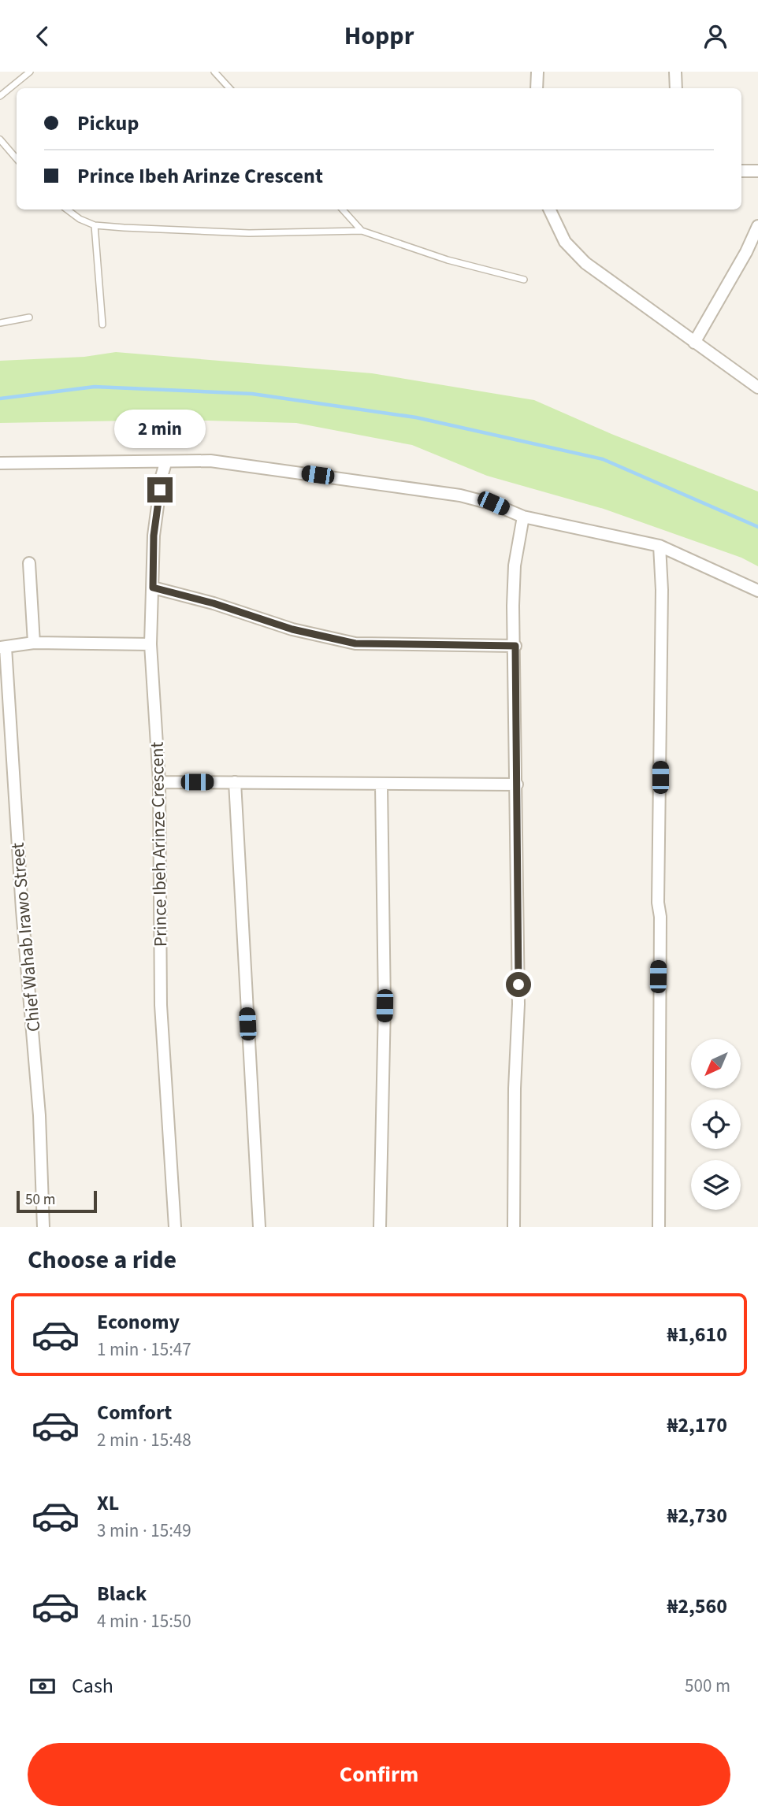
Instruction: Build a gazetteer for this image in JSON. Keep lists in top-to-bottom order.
{
  "streets": {
    "street": ["Prince Ibeh Arinze Crescent", "Chief Wahab Irawo Street"]
  },
  "scale_bar": "50 m",
  "north": "bottom left",
  "page": {
    "header": "Hoppr",
    "banner": ["Pickup", "Prince Ibeh Arinze Crescent"],
    "bubble": "2 min",
    "scale": "50 m",
    "heading": "Choose a ride",
    "list": [
      {
        "name": "Economy",
        "note": "1 min · 15:47",
        "value": "₦1,610"
      },
      {
        "name": "Comfort",
        "note": "2 min · 15:48",
        "value": "₦2,170"
      },
      {
        "name": "XL",
        "note": "3 min · 15:49",
        "value": "₦2,730"
      },
      {
        "name": "Black",
        "note": "4 min · 15:50",
        "value": "₦2,560"
      }
    ],
    "pay": ["Cash", "500 m"],
    "buttons": "Confirm"
  }
}
